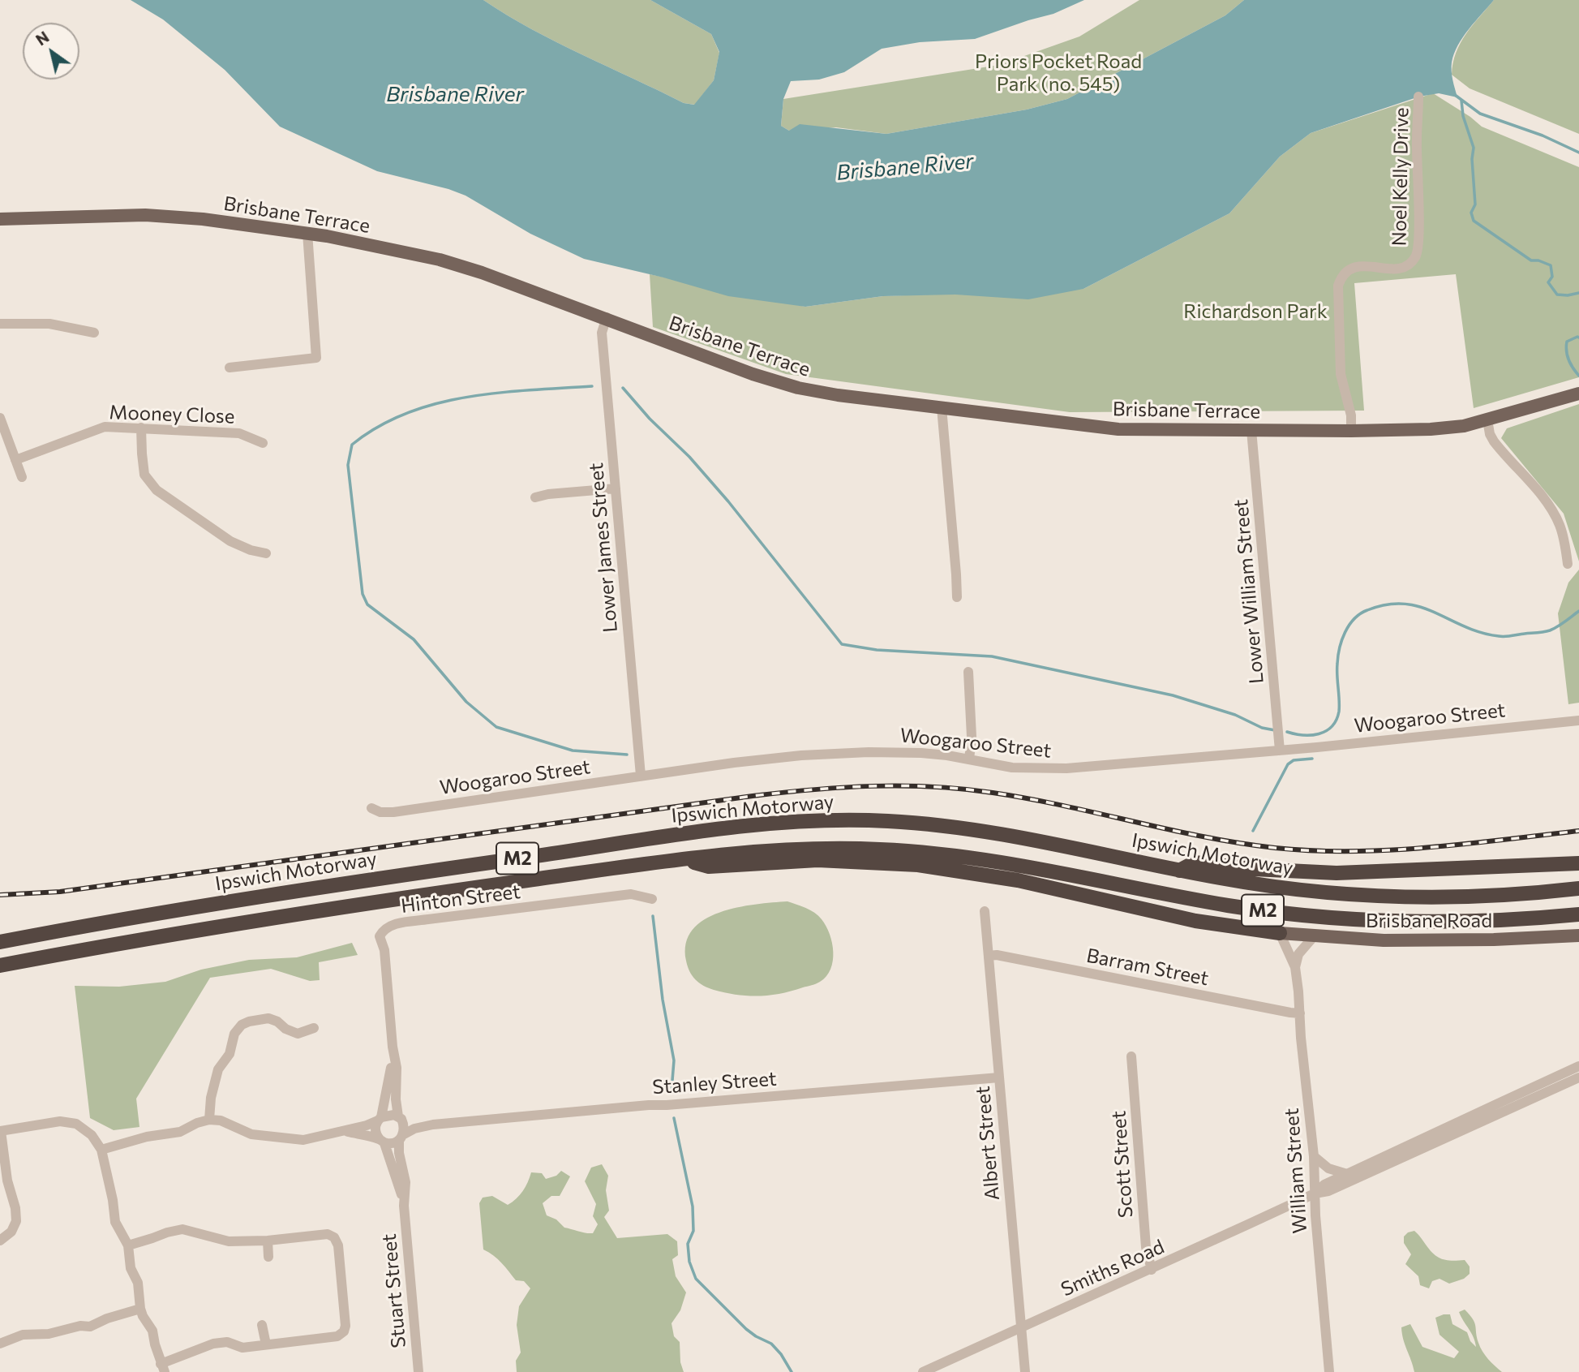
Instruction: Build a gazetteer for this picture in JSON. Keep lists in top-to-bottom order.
{
  "streets": {
    "highway": ["Ipswich Motorway", "M2"],
    "main road": ["Brisbane Terrace", "Brisbane Road"],
    "street": [
      "Noel Kelly Drive",
      "Mooney Close",
      "Lower James Street",
      "Lower William Street",
      "Woogaroo Street",
      "Hinton Street",
      "Barram Street",
      "Stanley Street",
      "Albert Street",
      "Scott Street",
      "William Street",
      "Smiths Road",
      "Stuart Street"
    ]
  },
  "crossings": [
    ["Noel Kelly Drive", "Brisbane Terrace"],
    ["Brisbane Terrace", "Lower James Street"],
    ["Brisbane Terrace", "Lower William Street"],
    ["Lower James Street", "Woogaroo Street"],
    ["Lower William Street", "Woogaroo Street"],
    ["Brisbane Road", "William Street"],
    ["Barram Street", "Albert Street"],
    ["Barram Street", "William Street"],
    ["Stanley Street", "Albert Street"],
    ["Stanley Street", "Stuart Street"],
    ["Albert Street", "Smiths Road"],
    ["Scott Street", "Smiths Road"],
    ["William Street", "Smiths Road"]
  ],
  "water": ["Brisbane River"],
  "parks": ["Priors Pocket Road Park (no. 545)", "Richardson Park"],
  "north": "top left"
}
